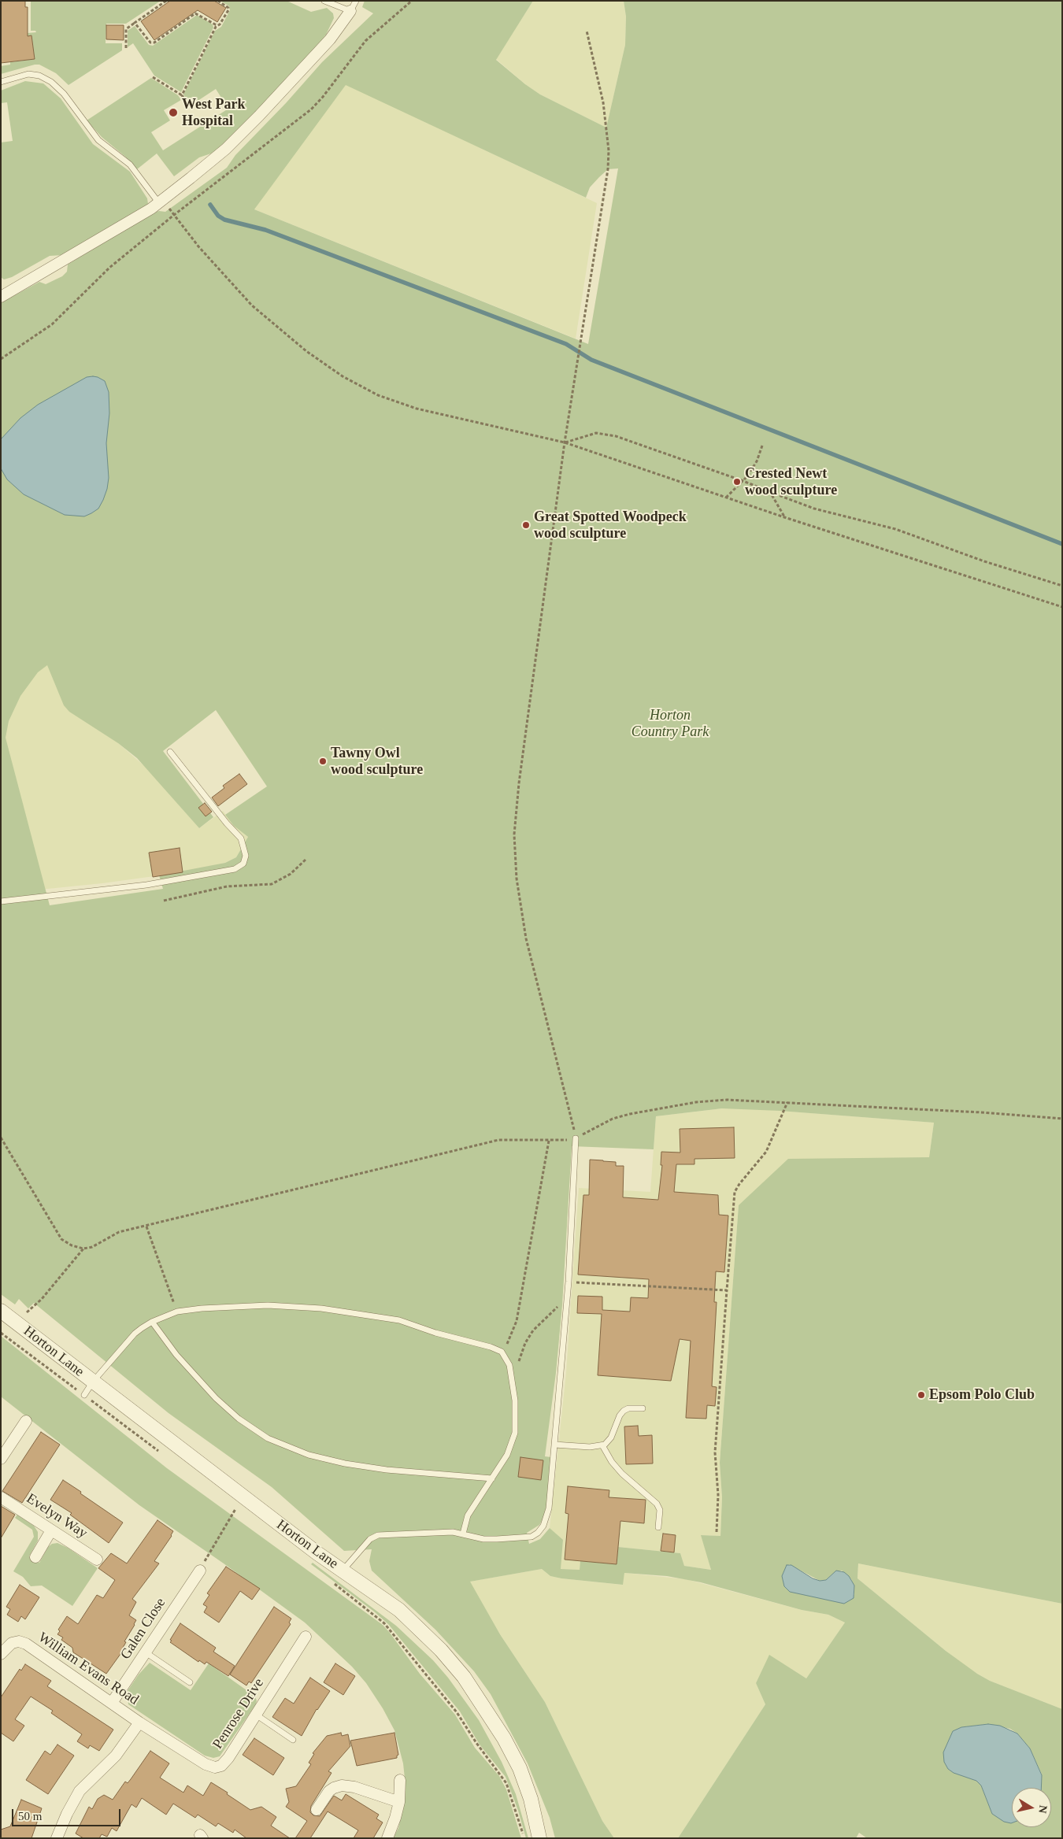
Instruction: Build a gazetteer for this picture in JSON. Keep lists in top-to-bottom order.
{
  "streets": {
    "street": [
      "Horton Lane",
      "Evelyn Way",
      "Galen Close",
      "William Evans Road",
      "Penrose Drive"
    ]
  },
  "crossings": [
    ["Galen Close", "William Evans Road"],
    ["William Evans Road", "Penrose Drive"]
  ],
  "parks": ["Horton Country Park"],
  "places": [
    "West Park Hospital",
    "Crested Newt wood sculpture",
    "Great Spotted Woodpeck wood sculpture",
    "Tawny Owl wood sculpture",
    "Epsom Polo Club"
  ],
  "scale_bar": "50 m",
  "north": "right"
}
